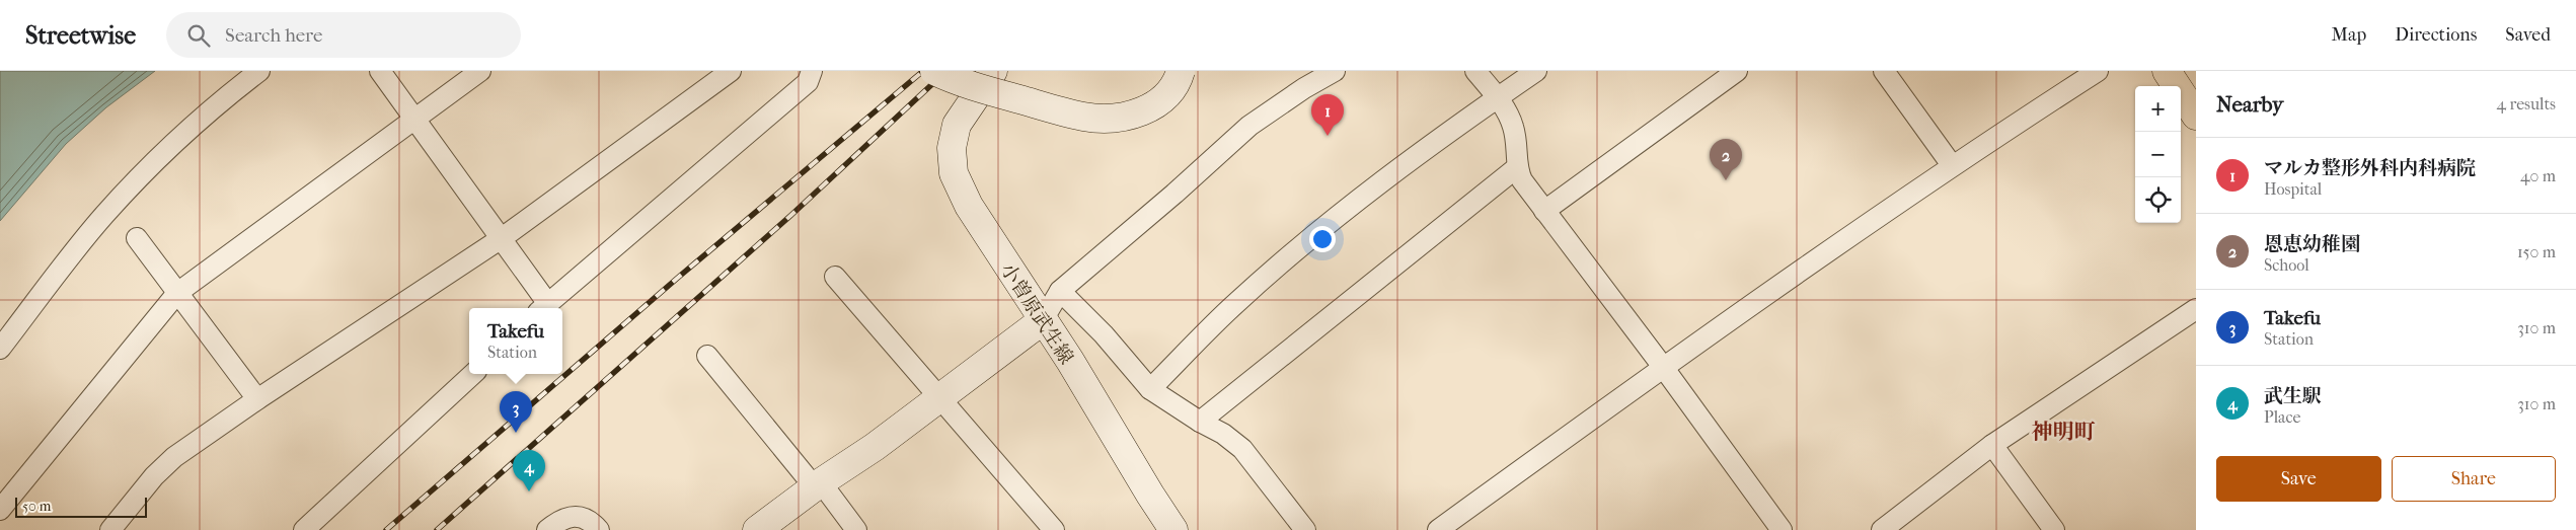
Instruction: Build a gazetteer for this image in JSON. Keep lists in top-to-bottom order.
{
  "streets": {
    "main road": ["小曽原武生線"]
  },
  "districts": ["神明町"],
  "scale_bar": "50 m",
  "page": {
    "header": "Streetwise",
    "search": "Search here",
    "nav": ["Map", "Directions", "Saved"],
    "heading": ["Nearby", "4 results"],
    "map_buttons": ["+", "−"],
    "pins": [
      "1",
      "2",
      "3",
      "4"
    ],
    "list": [
      {
        "mark": "1",
        "name": "マルカ整形外科内科病院",
        "note": "Hospital",
        "value": "40 m"
      },
      {
        "mark": "2",
        "name": "恩恵幼稚園",
        "note": "School",
        "value": "150 m"
      },
      {
        "mark": "3",
        "name": "Takefu",
        "note": "Station",
        "value": "310 m"
      },
      {
        "mark": "4",
        "name": "武生駅",
        "note": "Place",
        "value": "310 m"
      }
    ],
    "popup": ["Takefu", "Station"],
    "buttons": ["Save", "Share"],
    "scale": "50 m"
  }
}
